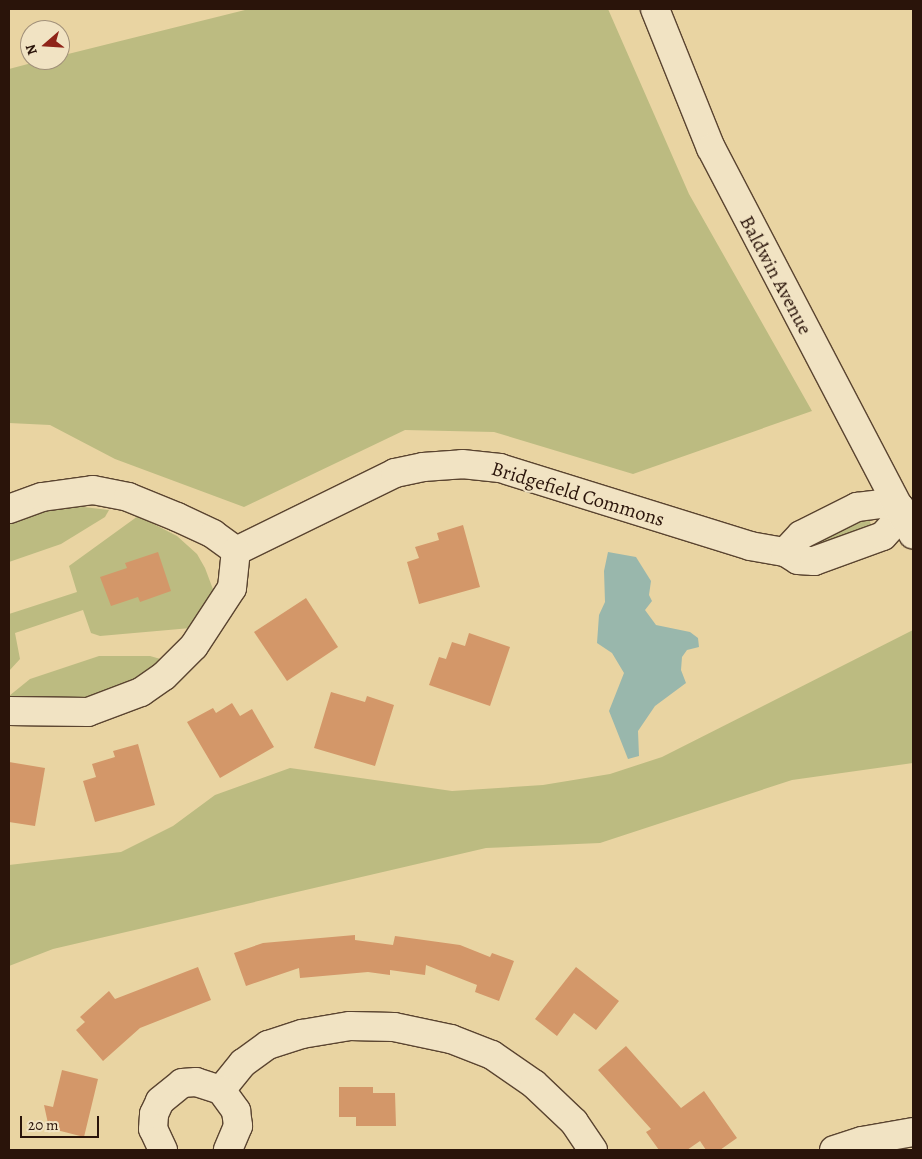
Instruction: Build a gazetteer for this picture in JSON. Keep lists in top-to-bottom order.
{
  "streets": {
    "street": ["Baldwin Avenue", "Bridgefield Commons"]
  },
  "crossings": [
    ["Baldwin Avenue", "Bridgefield Commons"]
  ],
  "scale_bar": "20 m",
  "north": "left"
}
